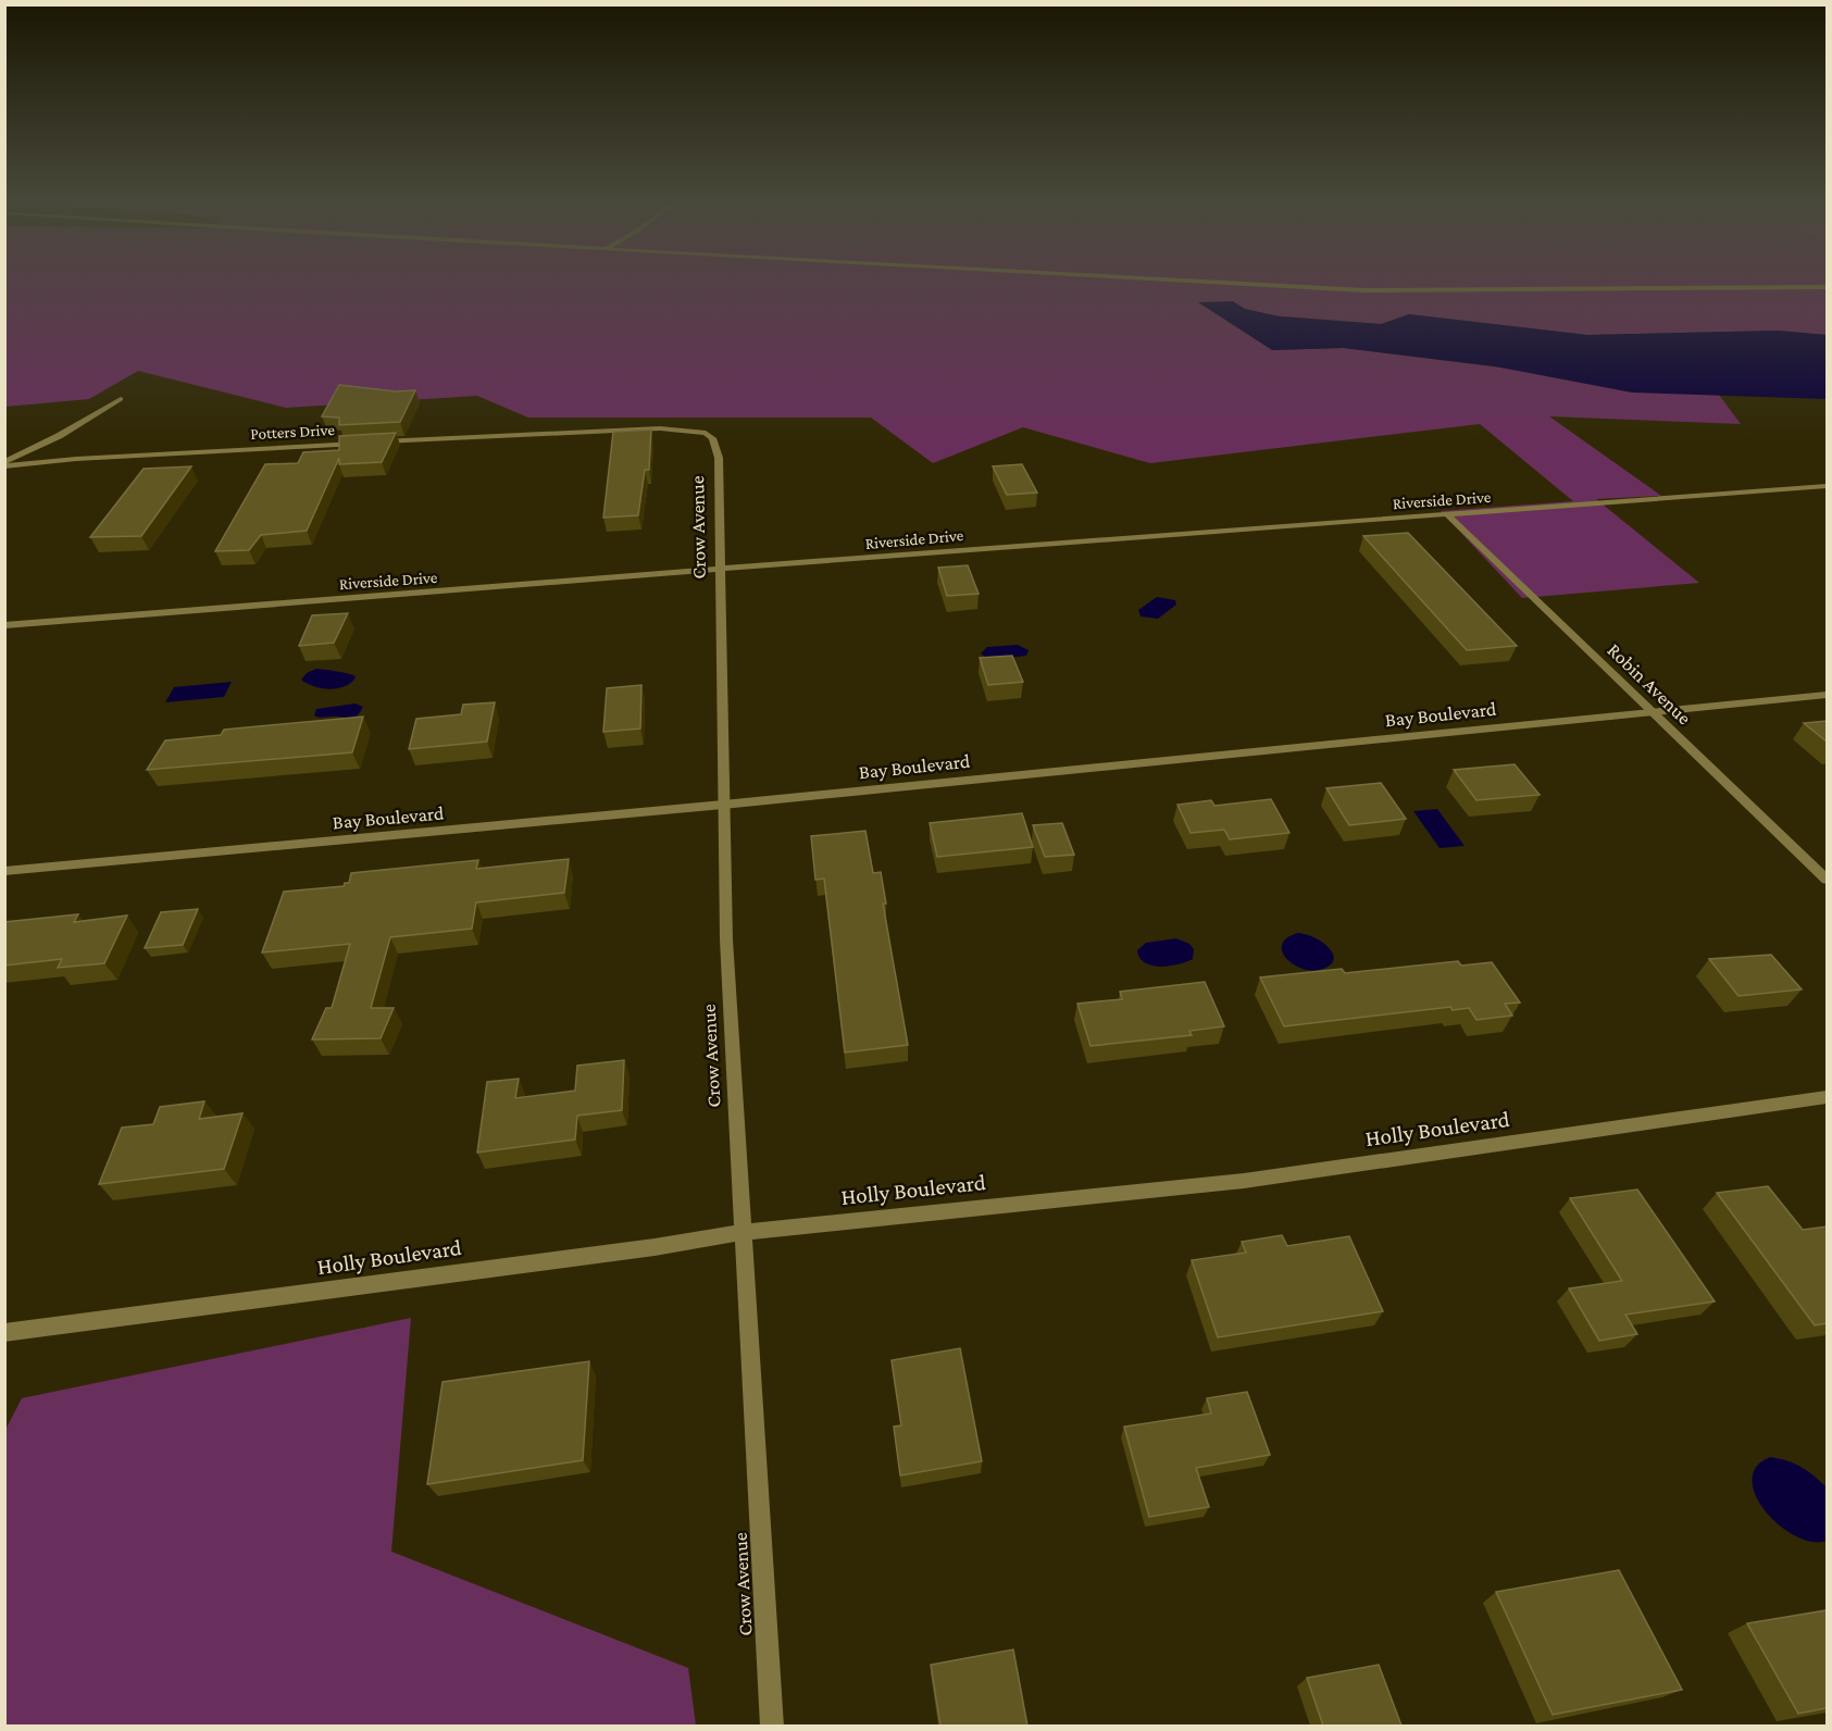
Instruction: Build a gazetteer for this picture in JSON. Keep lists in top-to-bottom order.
{
  "streets": {
    "street": [
      "Potters Drive",
      "Riverside Drive",
      "Crow Avenue",
      "Robin Avenue",
      "Bay Boulevard",
      "Holly Boulevard"
    ]
  },
  "crossings": [
    ["Potters Drive", "Crow Avenue"],
    ["Riverside Drive", "Crow Avenue"],
    ["Riverside Drive", "Robin Avenue"],
    ["Crow Avenue", "Bay Boulevard"],
    ["Crow Avenue", "Holly Boulevard"],
    ["Robin Avenue", "Bay Boulevard"]
  ]
}
